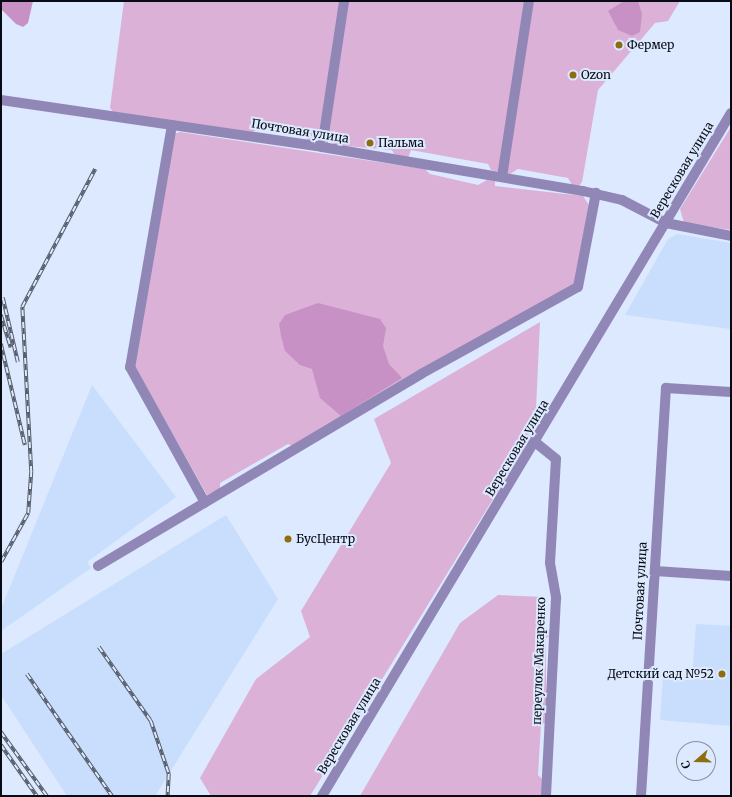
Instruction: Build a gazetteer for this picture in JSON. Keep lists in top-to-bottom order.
{
  "streets": {
    "street": ["Почтовая улица", "Вересковая улица", "переулок Макаренко"]
  },
  "crossings": [
    ["Почтовая улица", "Вересковая улица"],
    ["Вересковая улица", "переулок Макаренко"]
  ],
  "places": [
    "Фермер",
    "Ozon",
    "Пальма",
    "БусЦентр",
    "Детский сад №52"
  ],
  "north": "left"
}
